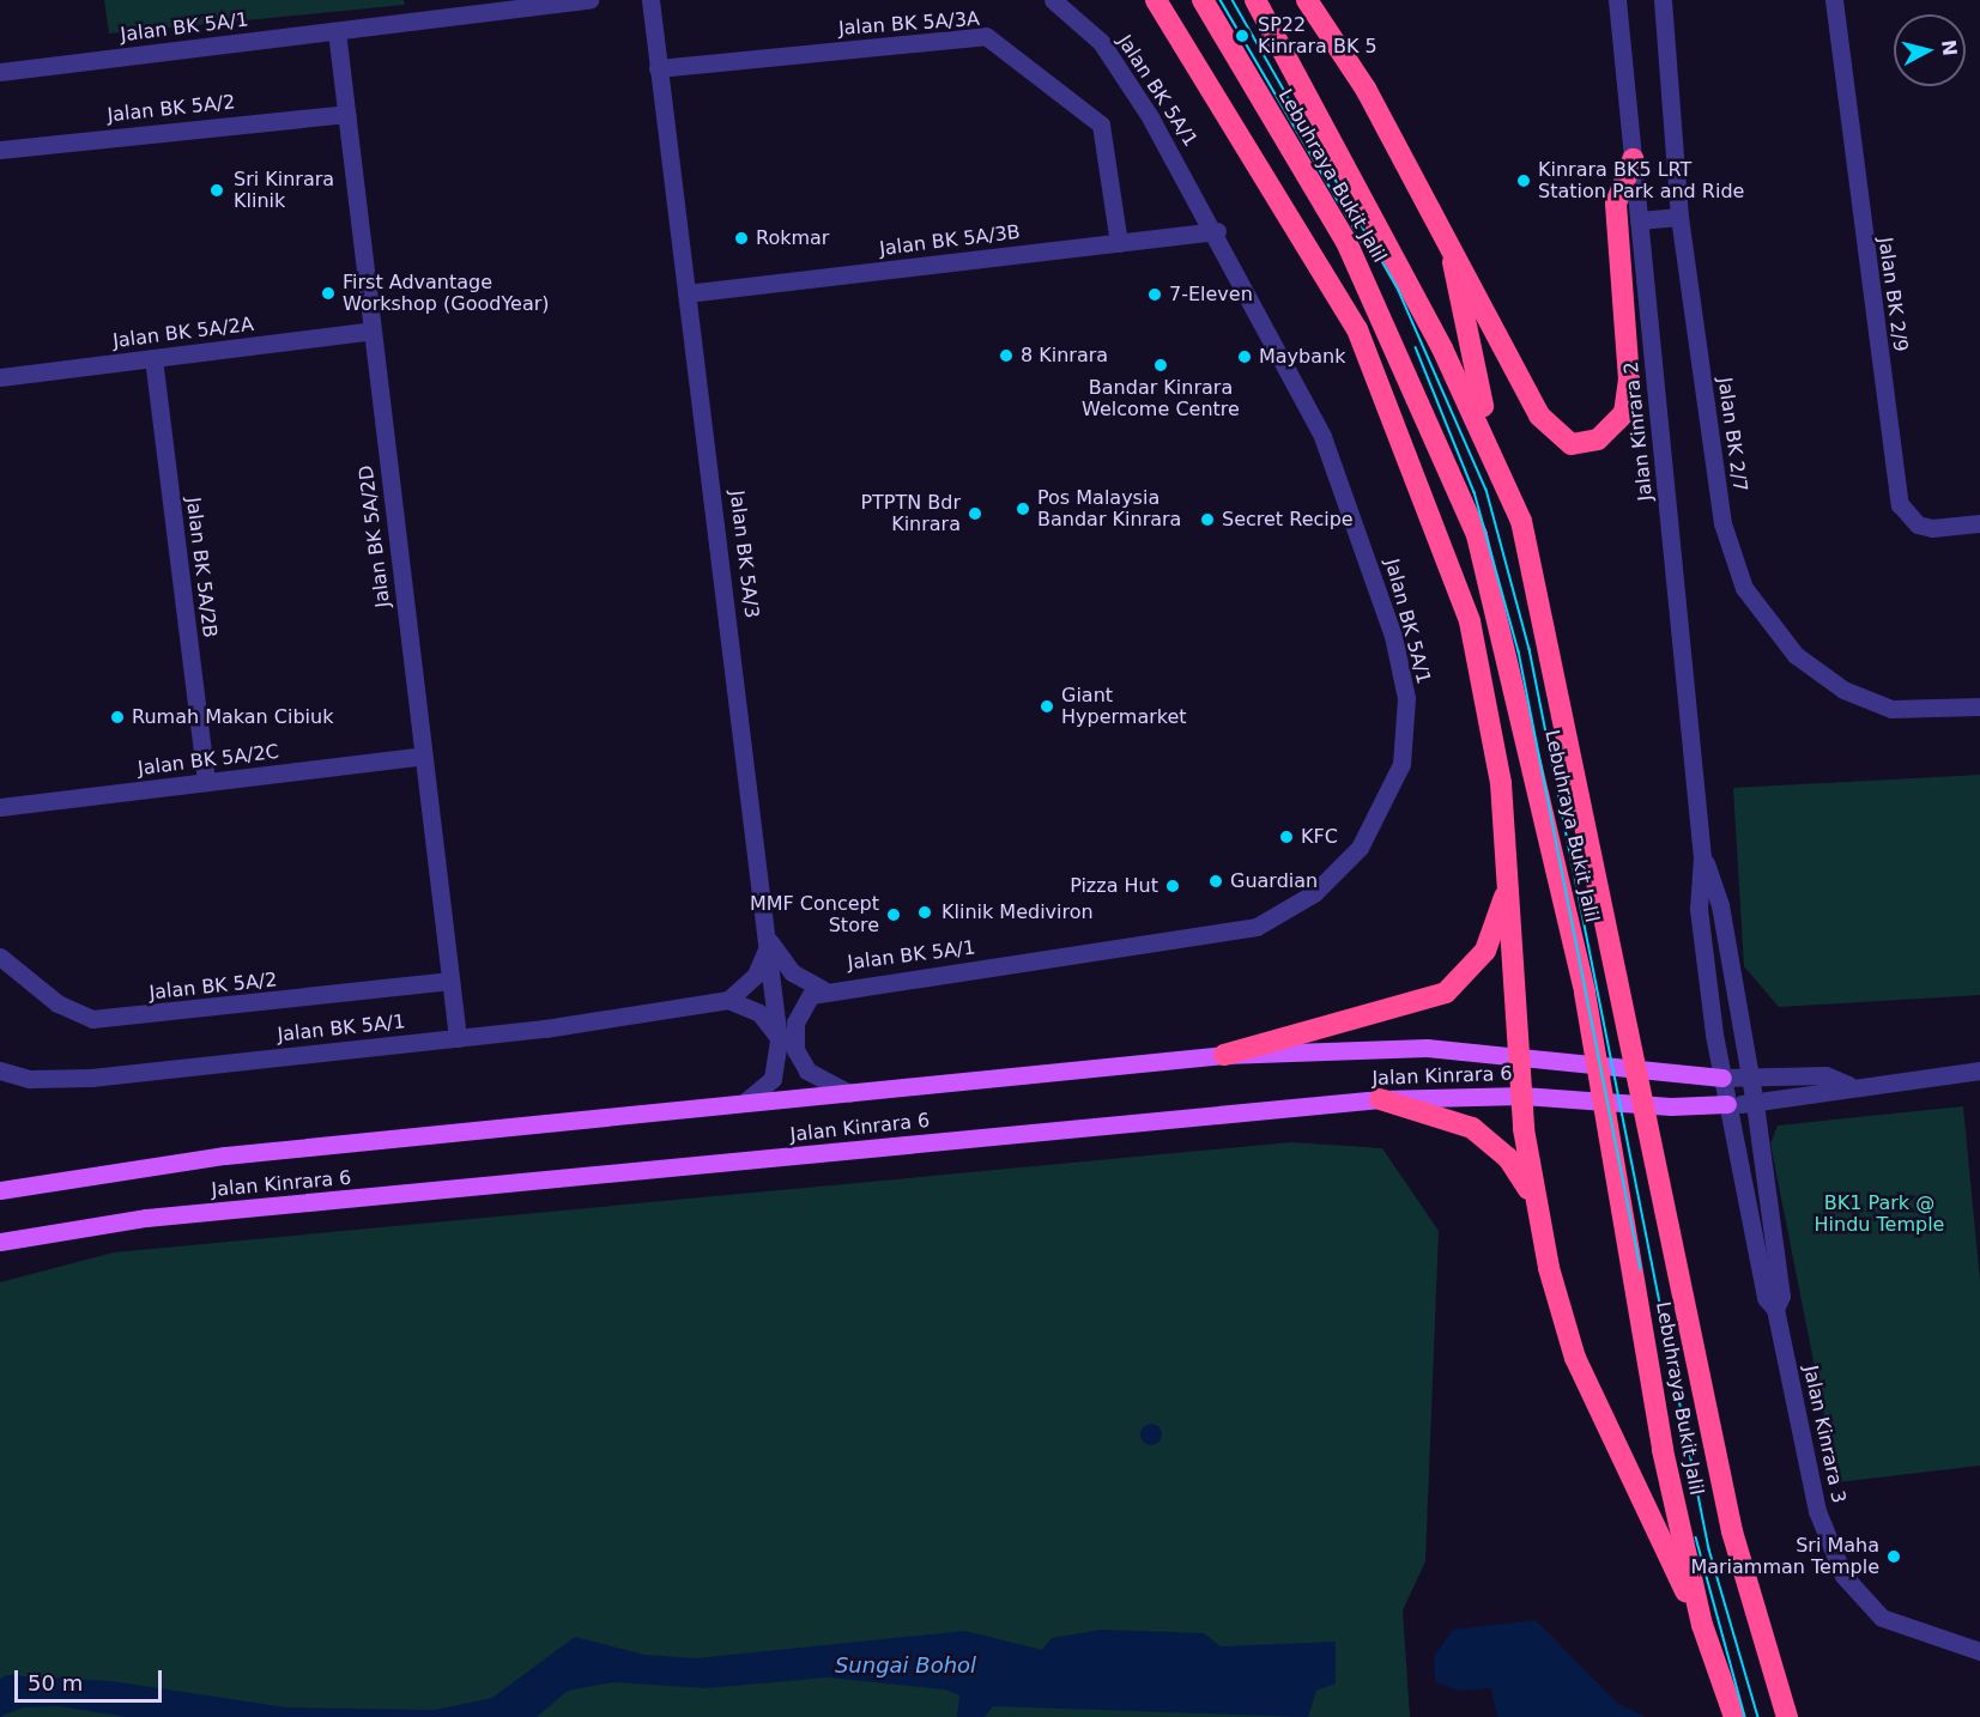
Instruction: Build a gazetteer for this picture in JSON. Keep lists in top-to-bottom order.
{
  "streets": {
    "highway": ["Lebuhraya Bukit Jalil"],
    "main road": ["Jalan Kinrara 6"],
    "street": [
      "Jalan BK 5A/3A",
      "Jalan BK 5A/1",
      "Jalan BK 5A/2",
      "Jalan BK 5A/3B",
      "Jalan BK 2/9",
      "Jalan BK 5A/2A",
      "Jalan Kinrara 2",
      "Jalan BK 2/7",
      "Jalan BK 5A/2D",
      "Jalan BK 5A/3",
      "Jalan BK 5A/2B",
      "Jalan BK 5A/2C",
      "Jalan Kinrara 3"
    ]
  },
  "crossings": [
    ["Jalan BK 5A/3A", "Jalan BK 5A/3B"],
    ["Jalan BK 5A/3A", "Jalan BK 5A/3"],
    ["Jalan BK 5A/1", "Jalan BK 5A/3B"],
    ["Jalan BK 5A/1", "Jalan BK 5A/2D"],
    ["Jalan BK 5A/2", "Jalan BK 5A/2D"],
    ["Jalan BK 5A/3B", "Jalan BK 5A/3"],
    ["Jalan BK 5A/2A", "Jalan BK 5A/2D"],
    ["Jalan BK 5A/2A", "Jalan BK 5A/2B"],
    ["Jalan Kinrara 2", "Jalan Kinrara 6"],
    ["Jalan Kinrara 2", "Jalan Kinrara 3"],
    ["Jalan BK 5A/2D", "Jalan BK 5A/2C"],
    ["Jalan BK 5A/3", "Jalan Kinrara 6"],
    ["Jalan BK 5A/2B", "Jalan BK 5A/2C"],
    ["Jalan Kinrara 6", "Jalan Kinrara 3"]
  ],
  "water": ["Sungai Bohol"],
  "parks": ["BK1 Park @ Hindu Temple"],
  "places": [
    "SP22 Kinrara BK 5",
    "Kinrara BK5 LRT Station Park and Ride",
    "Sri Kinrara Klinik",
    "Rokmar",
    "First Advantage Workshop (GoodYear)",
    "7-Eleven",
    "8 Kinrara",
    "Maybank",
    "Bandar Kinrara Welcome Centre",
    "Pos Malaysia Bandar Kinrara",
    "PTPTN Bdr Kinrara",
    "Secret Recipe",
    "Giant Hypermarket",
    "Rumah Makan Cibiuk",
    "KFC",
    "Guardian",
    "Pizza Hut",
    "Klinik Mediviron",
    "MMF Concept Store",
    "Sri Maha Mariamman Temple"
  ],
  "scale_bar": "50 m",
  "north": "right"
}
